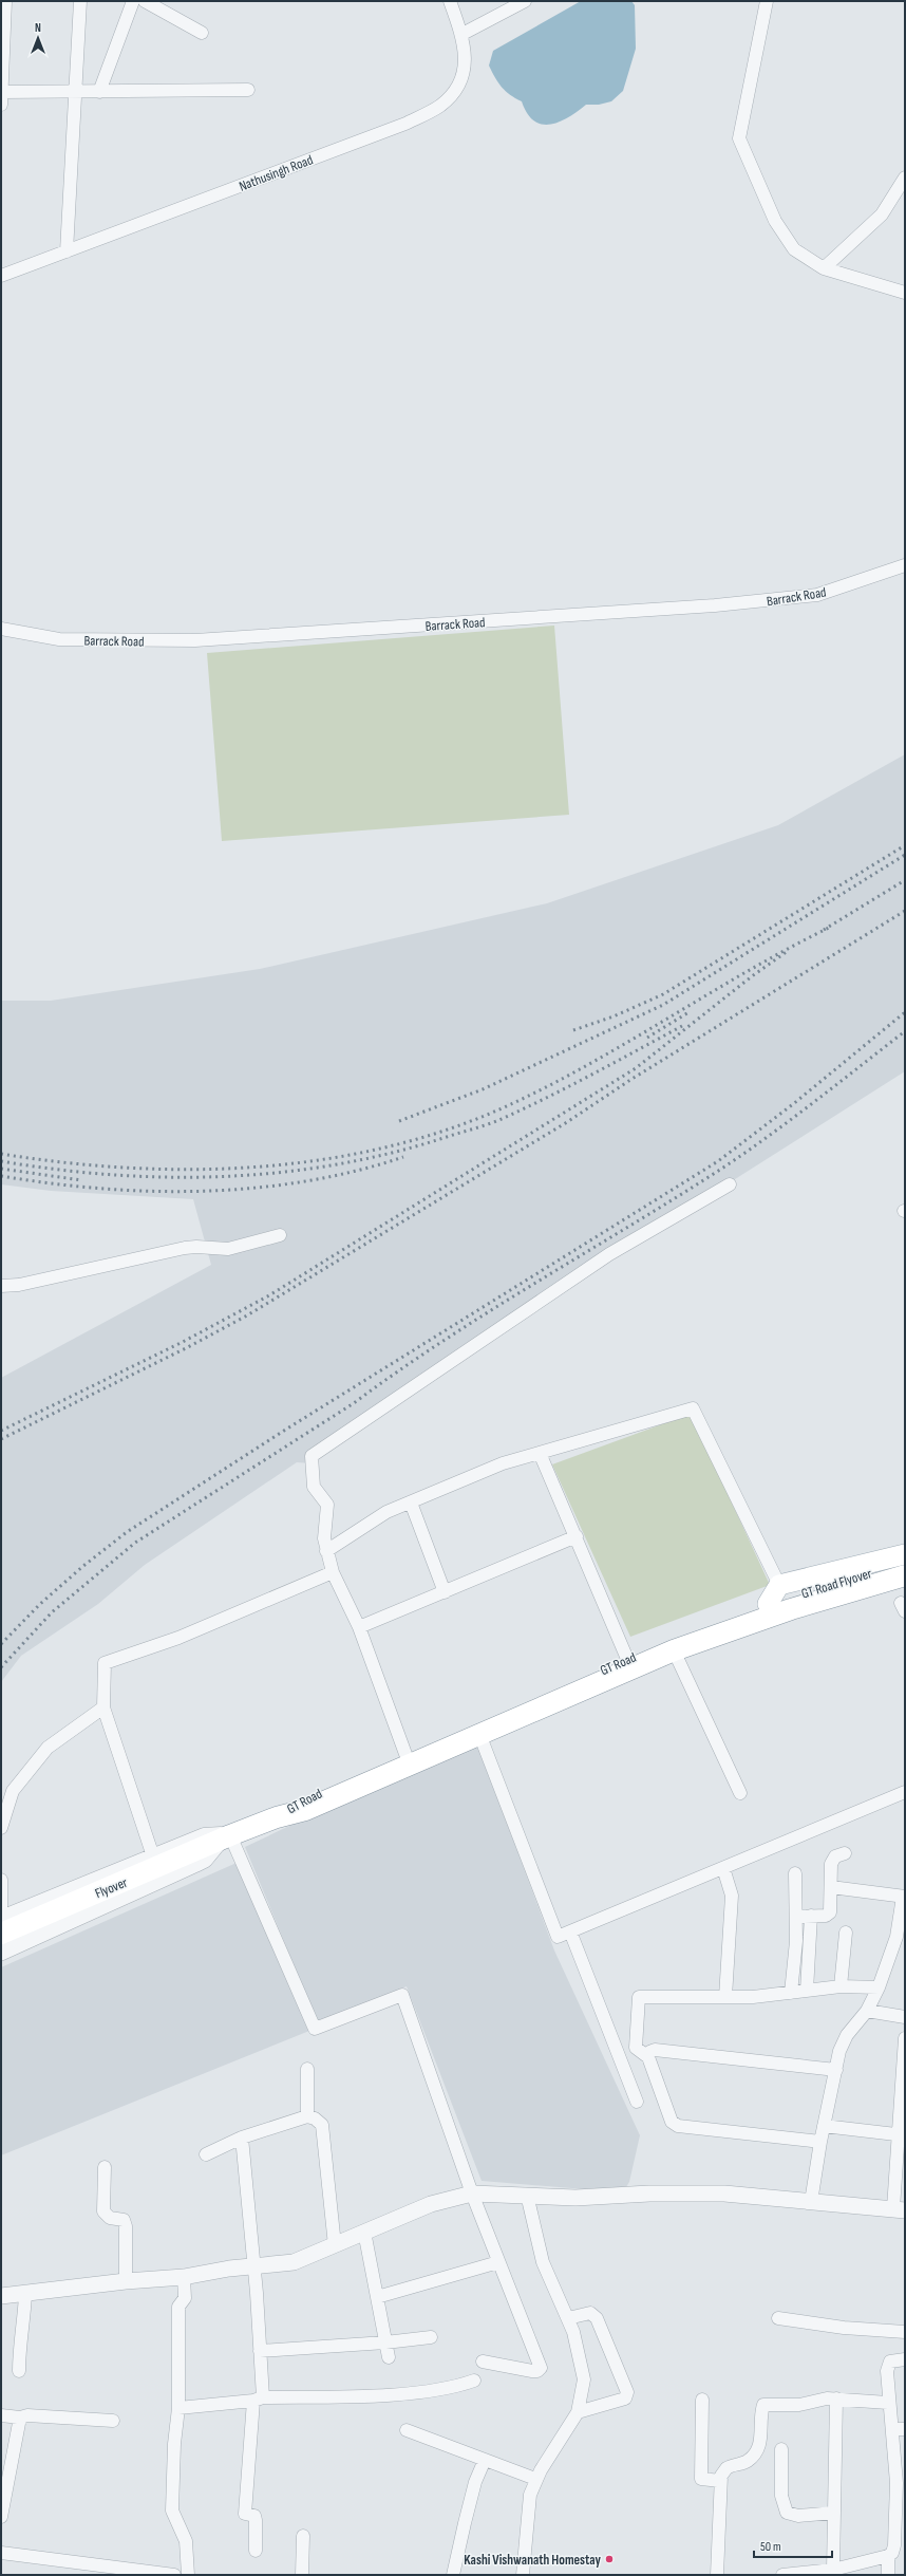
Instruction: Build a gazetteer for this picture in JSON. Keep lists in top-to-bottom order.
{
  "streets": {
    "highway": ["GT Road Flyover", "GT Road", "Flyover"],
    "street": ["Nathusingh Road", "Barrack Road"]
  },
  "crossings": [
    ["GT Road Flyover", "GT Road"],
    ["GT Road", "Flyover"]
  ],
  "places": ["Kashi Vishwanath Homestay"],
  "scale_bar": "50 m",
  "north": "top"
}
